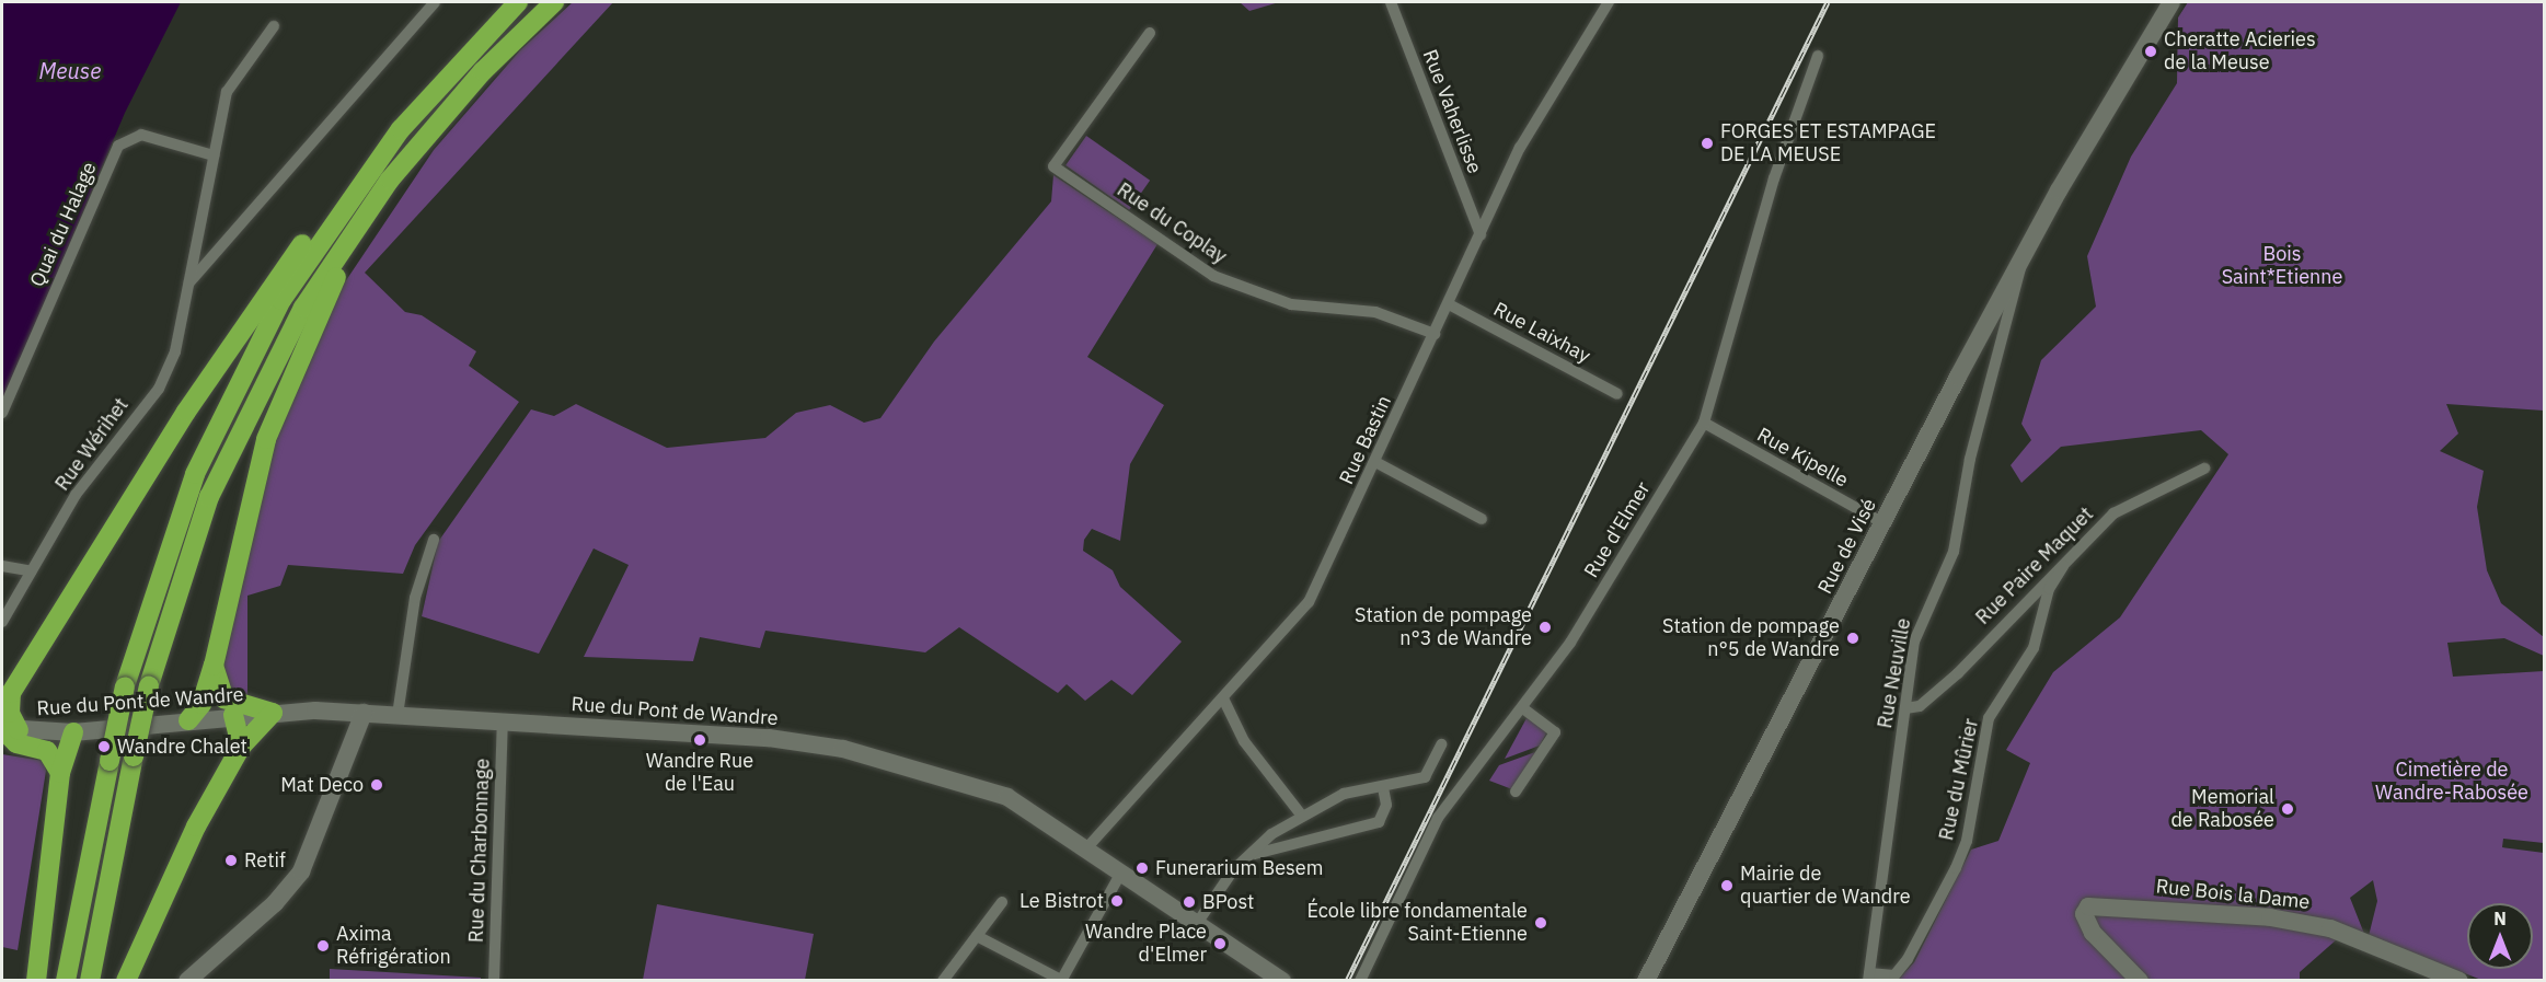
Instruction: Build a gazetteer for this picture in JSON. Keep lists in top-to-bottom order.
{
  "streets": {
    "street": [
      "Rue Vaherlisse",
      "Rue du Coplay",
      "Quai du Halage",
      "Rue Laixhay",
      "Rue Bastin",
      "Rue Wérihet",
      "Rue Kipelle",
      "Rue d'Elmer",
      "Rue de Visé",
      "Rue Paire Maquet",
      "Rue Neuville",
      "Rue du Pont de Wandre",
      "Rue du Mûrier",
      "Rue du Charbonnage",
      "Rue Bois la Dame"
    ]
  },
  "crossings": [
    ["Rue Vaherlisse", "Rue Bastin"],
    ["Rue du Coplay", "Rue Bastin"],
    ["Quai du Halage", "Rue Wérihet"],
    ["Rue Laixhay", "Rue Bastin"],
    ["Rue Bastin", "Rue du Pont de Wandre"],
    ["Rue Kipelle", "Rue d'Elmer"],
    ["Rue Kipelle", "Rue de Visé"],
    ["Rue de Visé", "Rue Neuville"],
    ["Rue Paire Maquet", "Rue Neuville"],
    ["Rue Paire Maquet", "Rue du Mûrier"],
    ["Rue Neuville", "Rue du Mûrier"],
    ["Rue du Pont de Wandre", "Rue du Charbonnage"]
  ],
  "water": ["Meuse"],
  "parks": ["Bois Saint*Etienne", "Cimetière de Wandre-Rabosée"],
  "places": [
    "Cheratte Acieries de la Meuse",
    "FORGES ET ESTAMPAGE DE LA MEUSE",
    "Station de pompage n°3 de Wandre",
    "Station de pompage n°5 de Wandre",
    "Wandre Rue de l'Eau",
    "Wandre Chalet",
    "Mat Deco",
    "Memorial de Rabosée",
    "Retif",
    "Funerarium Besem",
    "Mairie de quartier de Wandre",
    "Le Bistrot",
    "BPost",
    "École libre fondamentale Saint-Etienne",
    "Wandre Place d'Elmer",
    "Axima Réfrigération"
  ],
  "north": "top"
}
